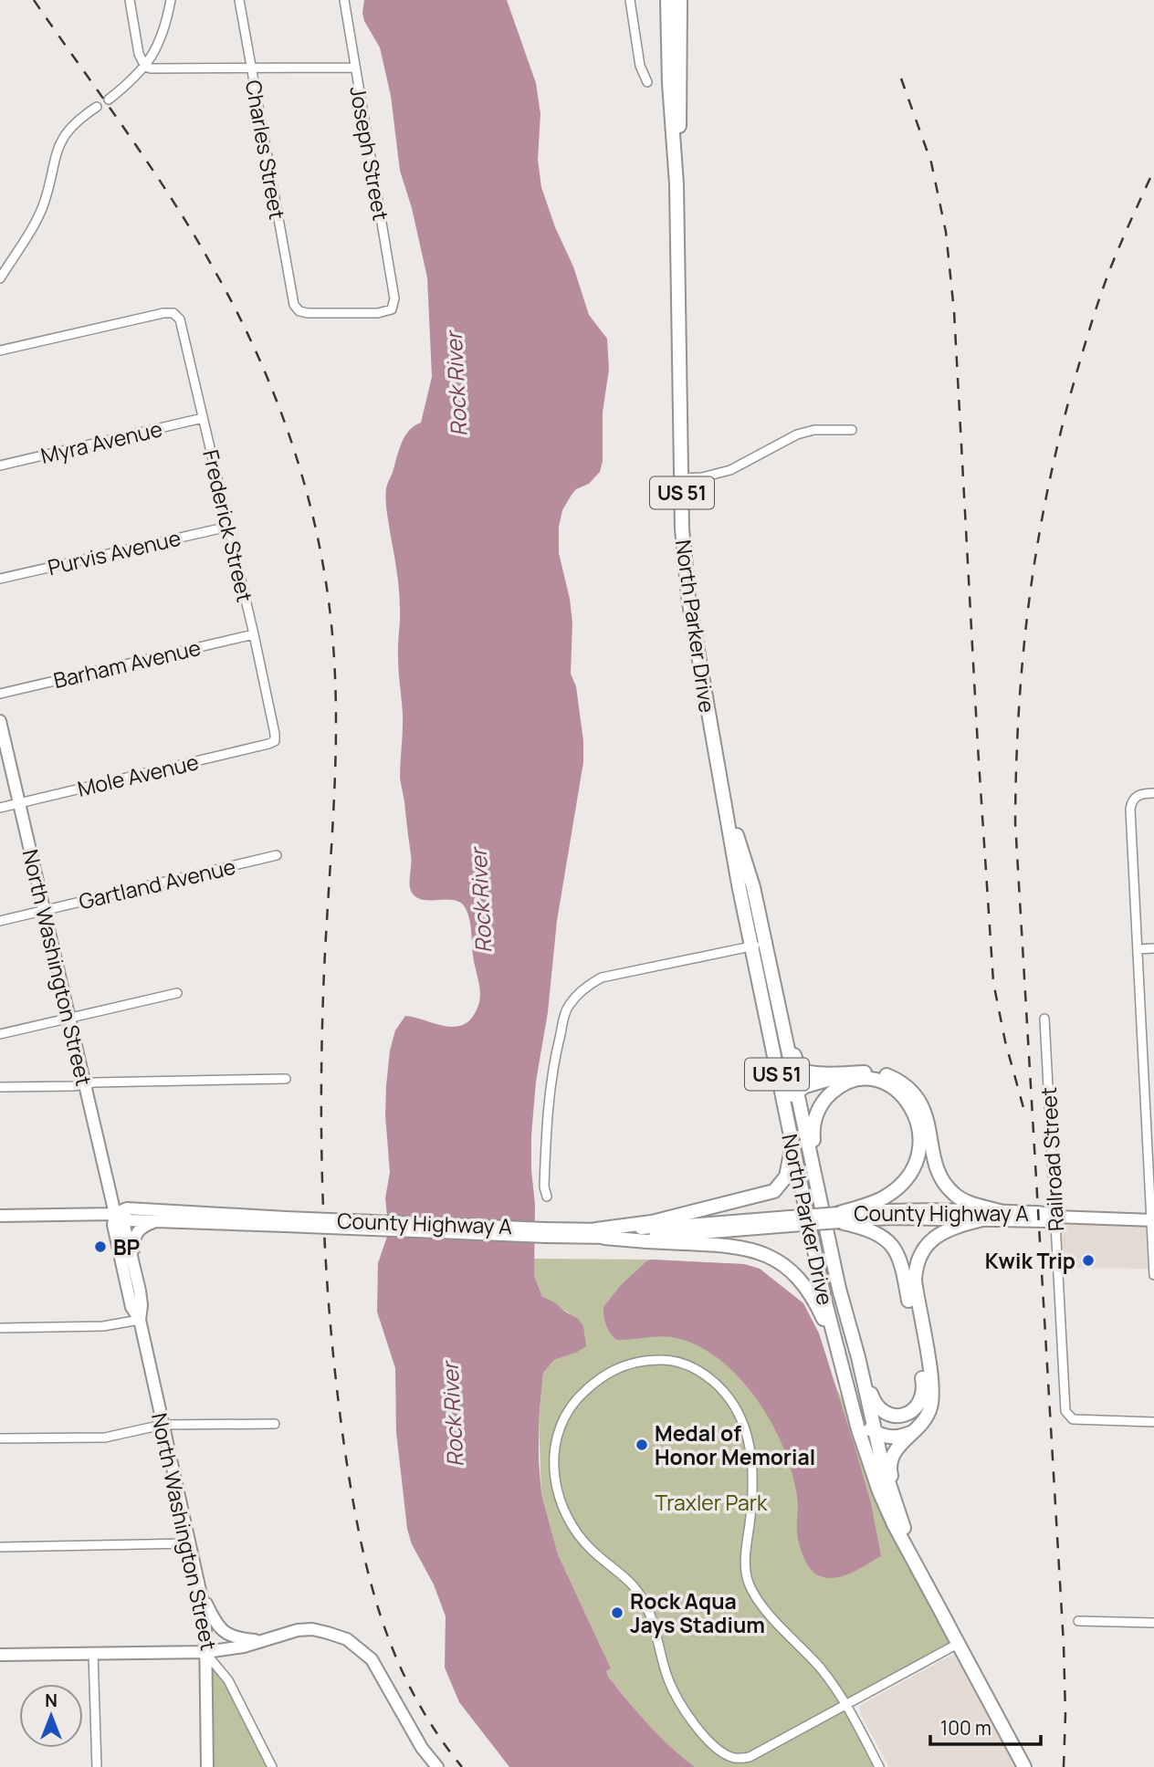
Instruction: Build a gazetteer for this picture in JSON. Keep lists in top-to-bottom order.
{
  "streets": {
    "main road": [
      "US 51",
      "North Parker Drive",
      "North Washington Street",
      "County Highway A"
    ],
    "street": [
      "Charles Street",
      "Joseph Street",
      "Myra Avenue",
      "Frederick Street",
      "Purvis Avenue",
      "Barham Avenue",
      "Mole Avenue",
      "Gartland Avenue",
      "Railroad Street"
    ]
  },
  "crossings": [
    ["Charles Street", "Joseph Street"],
    ["Myra Avenue", "Frederick Street"],
    ["Frederick Street", "Purvis Avenue"],
    ["Frederick Street", "Barham Avenue"],
    ["Frederick Street", "Mole Avenue"],
    ["Mole Avenue", "North Washington Street"],
    ["Gartland Avenue", "North Washington Street"],
    ["Railroad Street", "County Highway A"]
  ],
  "water": ["Rock River"],
  "parks": ["Traxler Park"],
  "places": [
    "BP",
    "Kwik Trip",
    "Medal of Honor Memorial",
    "Rock Aqua Jays Stadium"
  ],
  "scale_bar": "100 m",
  "north": "top"
}
